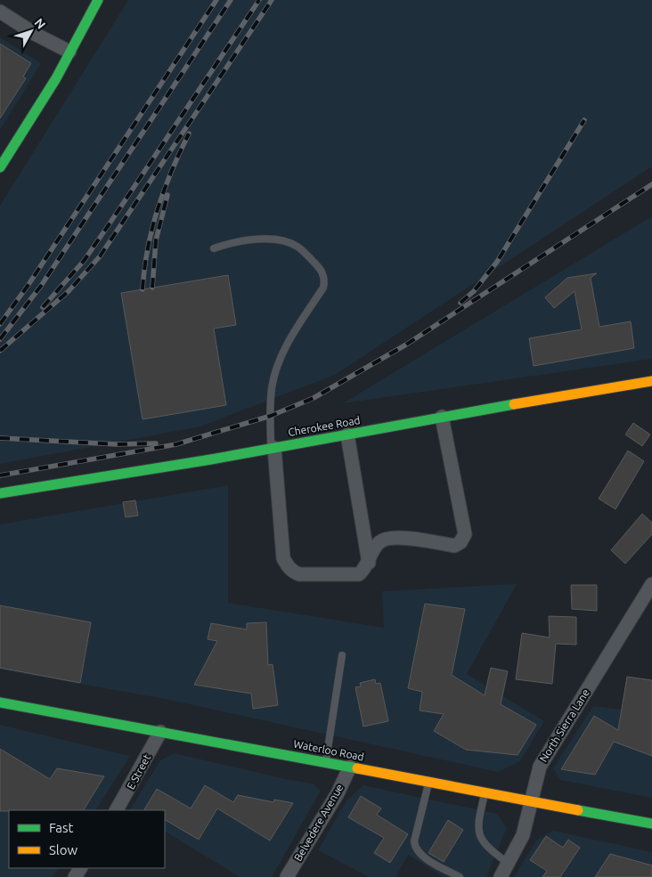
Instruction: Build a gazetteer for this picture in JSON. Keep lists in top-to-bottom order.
{
  "streets": {
    "street": [
      "Cherokee Road",
      "North Sierra Lane",
      "Waterloo Road",
      "E Street",
      "Belvedere Avenue"
    ]
  },
  "crossings": [
    ["North Sierra Lane", "Waterloo Road"],
    ["Waterloo Road", "E Street"],
    ["Waterloo Road", "Belvedere Avenue"]
  ],
  "legend": ["Fast", "Slow"],
  "north": "top right"
}
